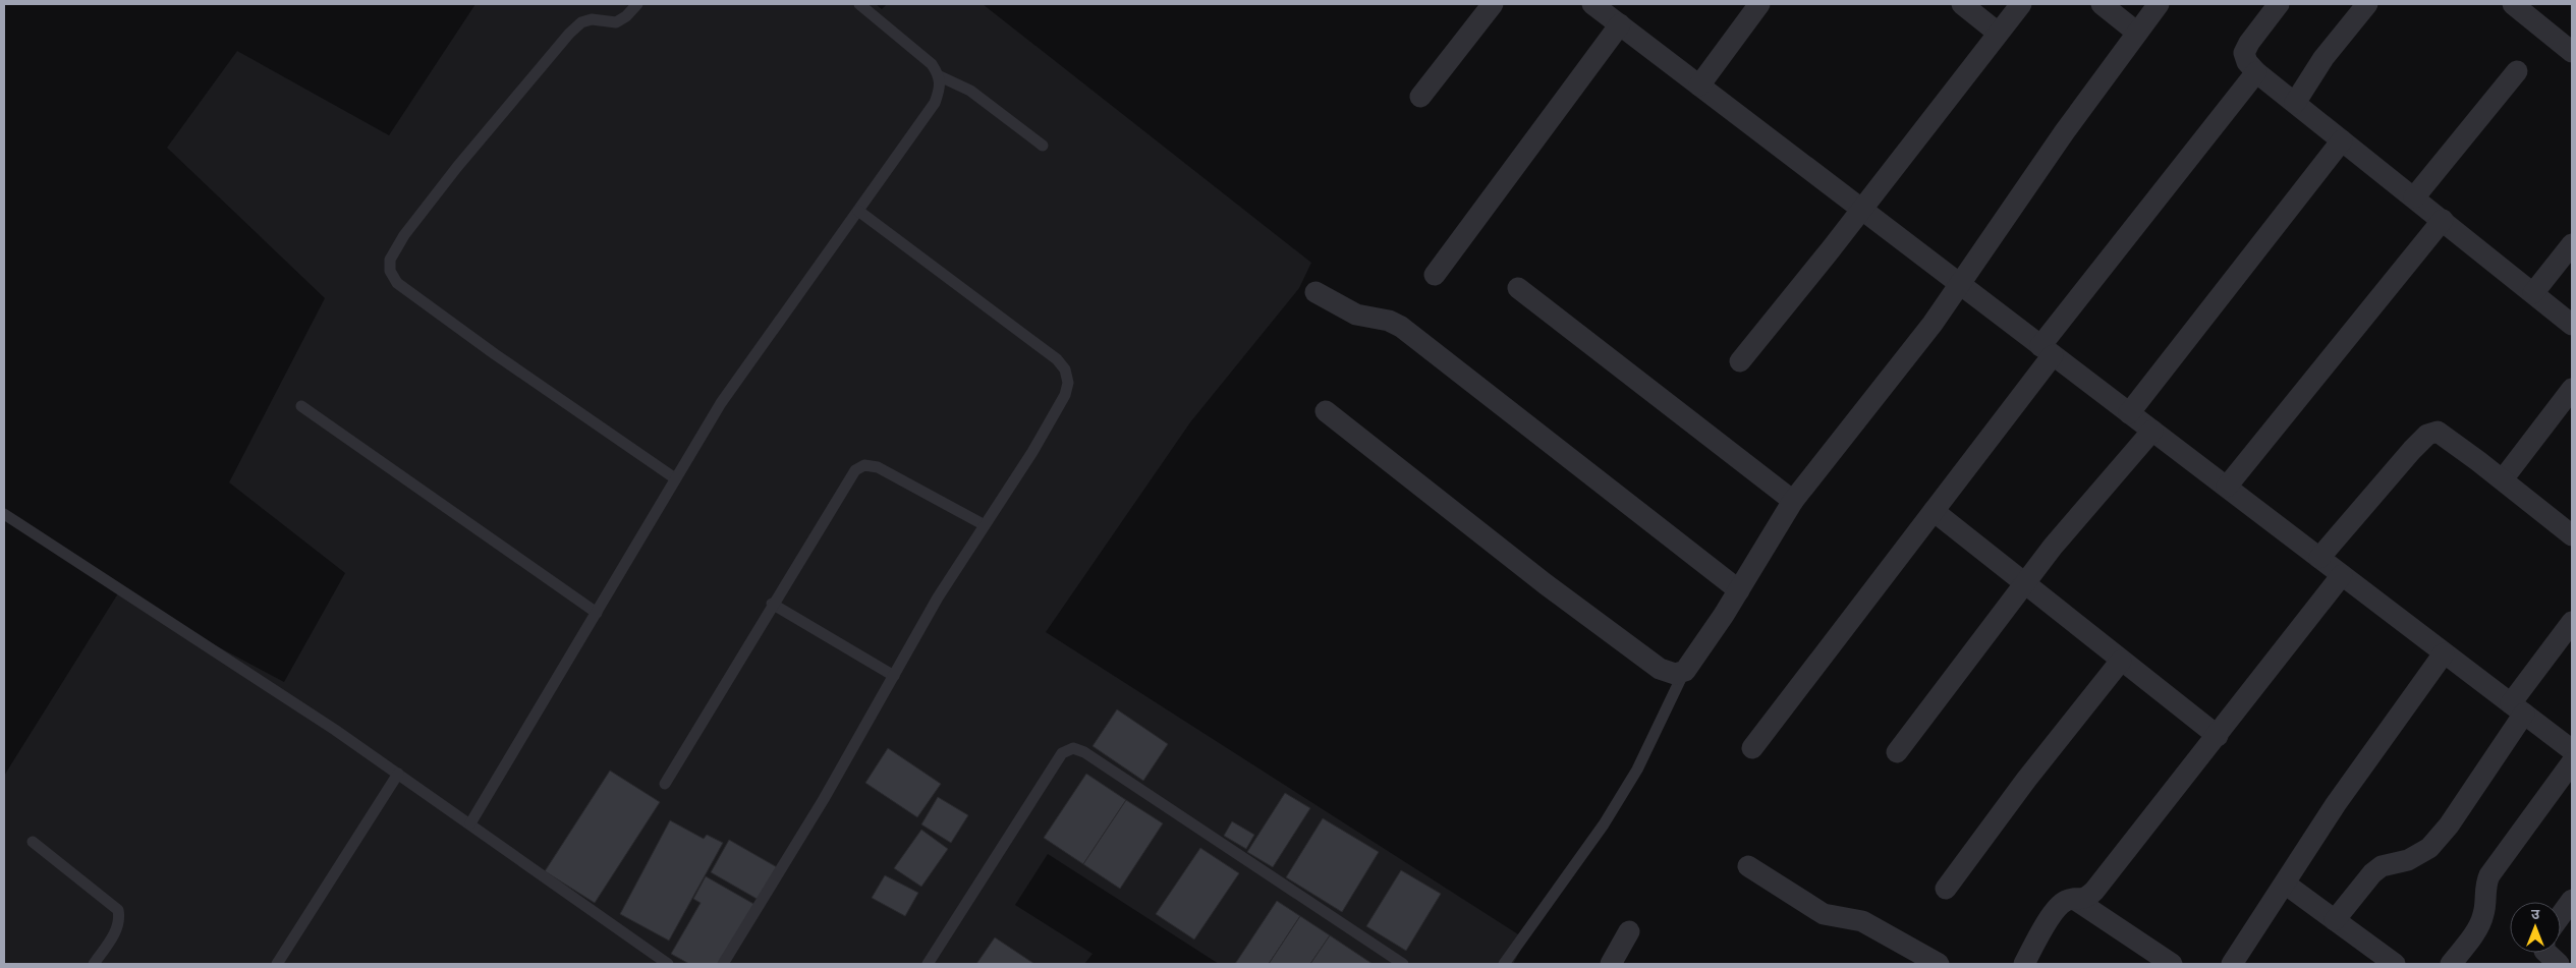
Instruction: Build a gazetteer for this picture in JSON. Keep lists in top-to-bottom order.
{
  "north": "top"
}
